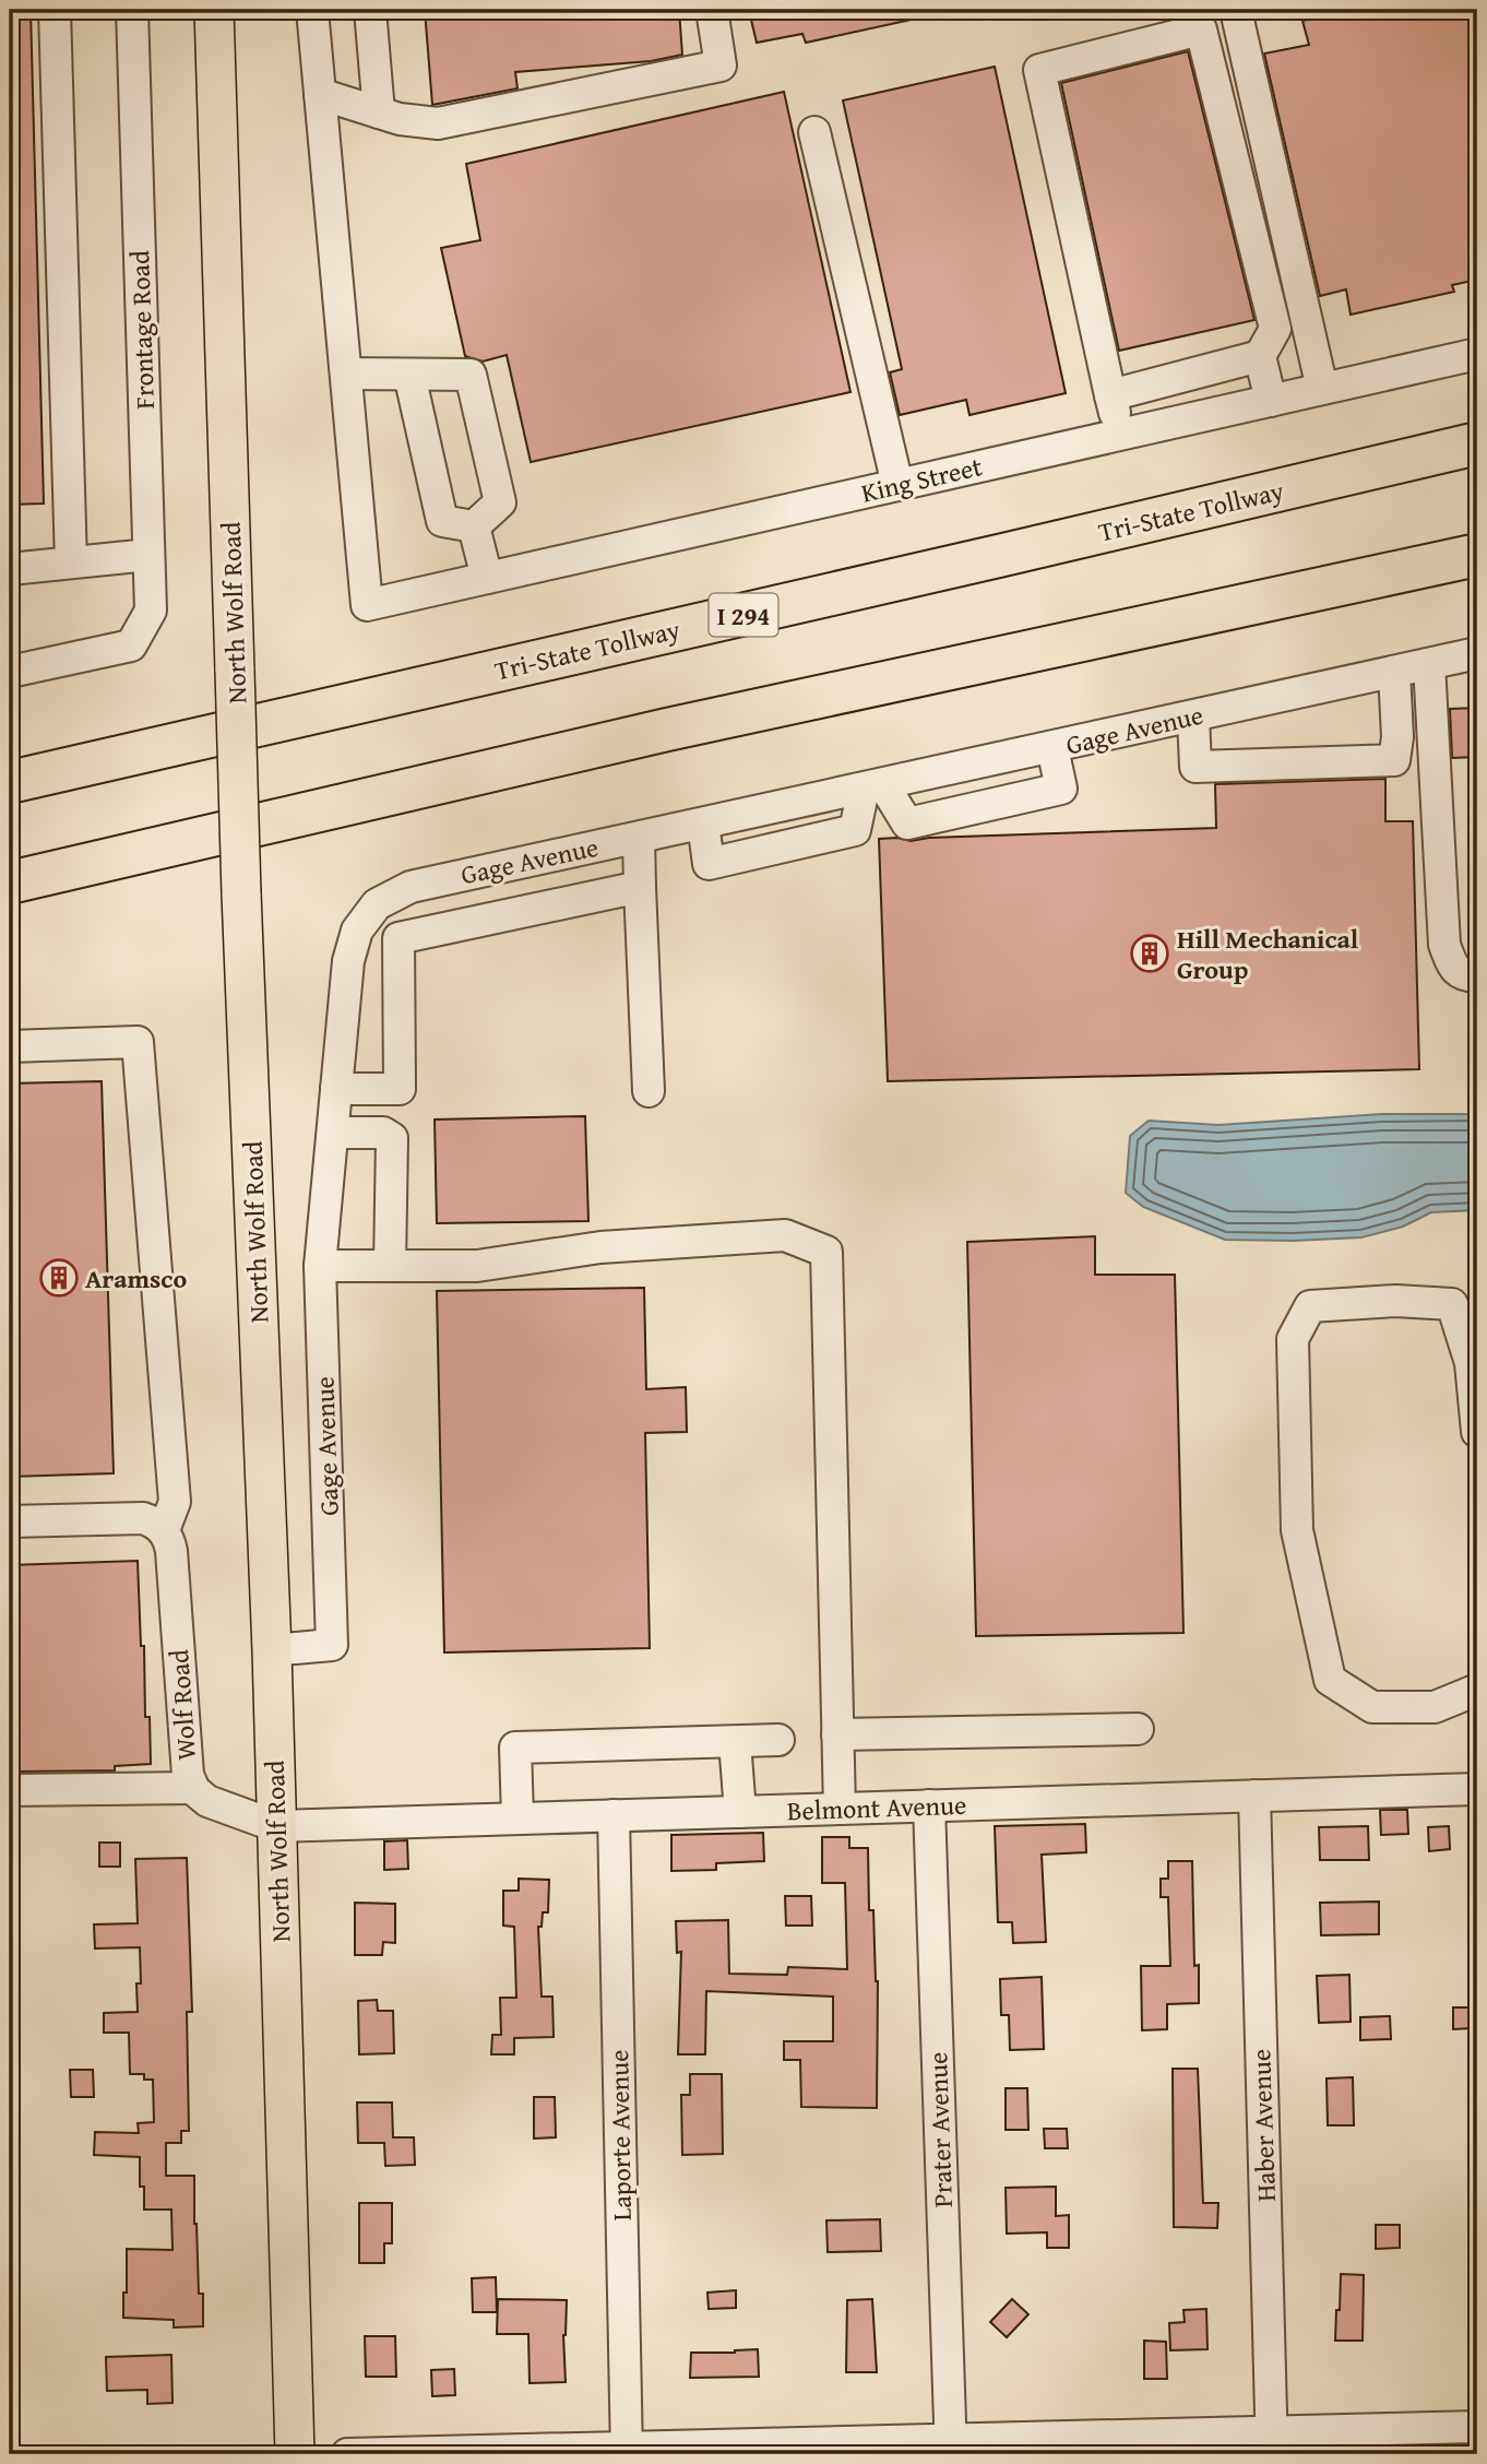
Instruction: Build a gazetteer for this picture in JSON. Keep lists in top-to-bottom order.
{
  "streets": {
    "highway": ["Tri-State Tollway", "I 294"],
    "main road": ["North Wolf Road"],
    "street": [
      "Frontage Road",
      "King Street",
      "Gage Avenue",
      "Wolf Road",
      "Belmont Avenue",
      "Haber Avenue",
      "Prater Avenue",
      "Laporte Avenue"
    ]
  },
  "crossings": [
    ["North Wolf Road", "Gage Avenue"],
    ["North Wolf Road", "Wolf Road"],
    ["North Wolf Road", "Belmont Avenue"],
    ["Wolf Road", "Belmont Avenue"],
    ["Belmont Avenue", "Haber Avenue"],
    ["Belmont Avenue", "Prater Avenue"],
    ["Belmont Avenue", "Laporte Avenue"]
  ],
  "places": {
    "building": ["Hill Mechanical Group", "Aramsco"]
  }
}
